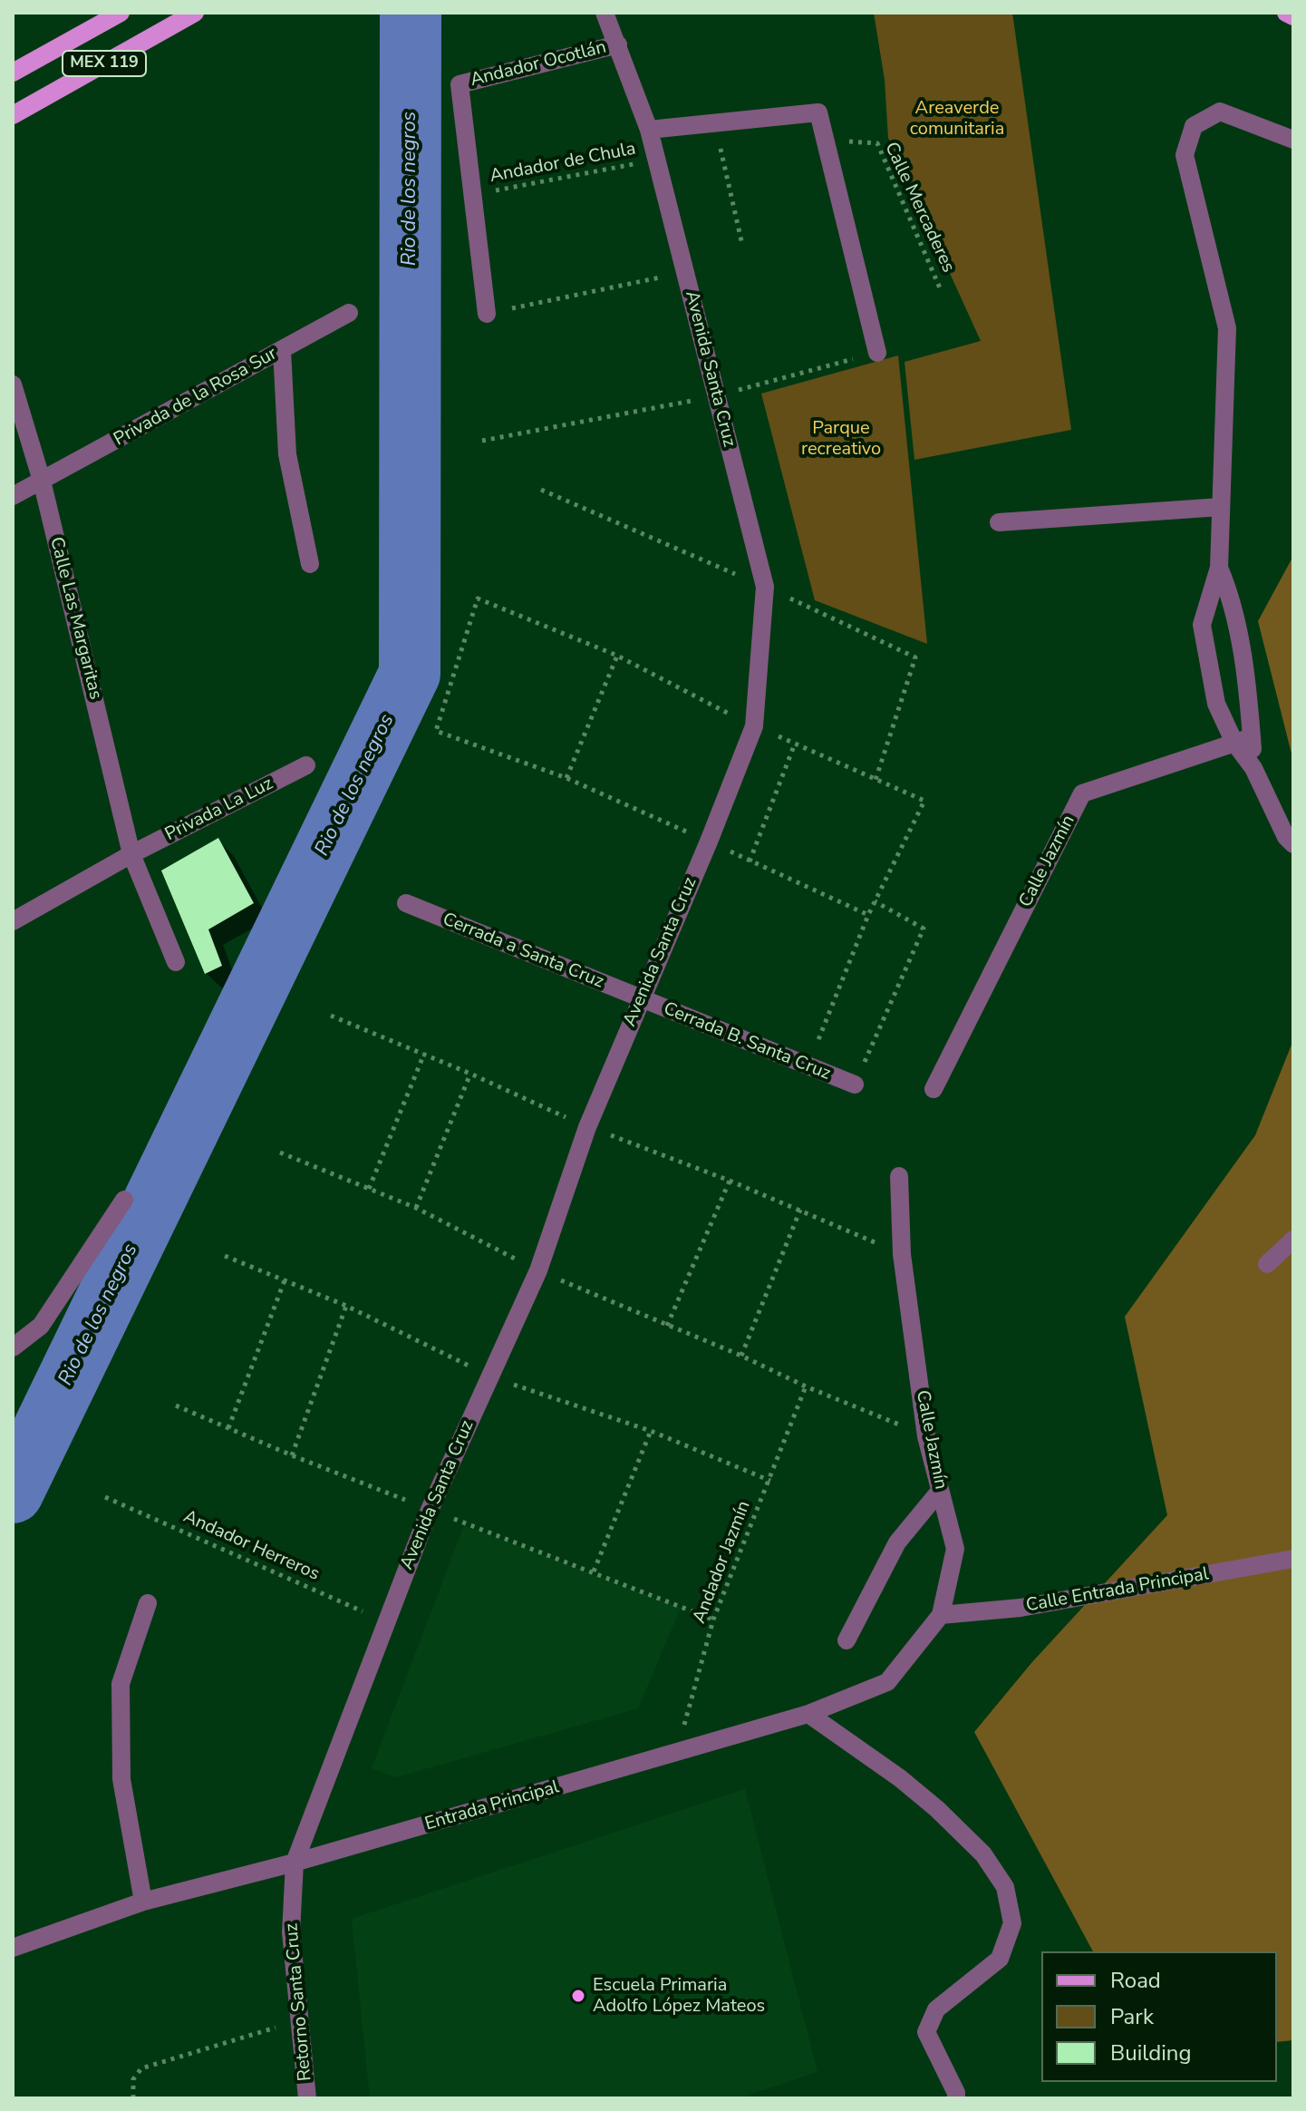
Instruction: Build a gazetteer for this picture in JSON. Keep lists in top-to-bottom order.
{
  "streets": {
    "main road": ["MEX 119"],
    "street": [
      "Andador Ocotlán",
      "Avenida Santa Cruz",
      "Privada de la Rosa Sur",
      "Calle Las Margaritas",
      "Privada La Luz",
      "Calle Jazmín",
      "Cerrada a Santa Cruz",
      "Cerrada B. Santa Cruz",
      "Calle Entrada Principal",
      "Entrada Principal",
      "Retorno Santa Cruz"
    ],
    "path": [
      "Andador de Chula",
      "Calle Mercaderes",
      "Andador Herreros",
      "Andador Jazmín"
    ]
  },
  "crossings": [
    ["Andador Ocotlán", "Andador de Chula"],
    ["Andador Ocotlán", "Avenida Santa Cruz"],
    ["Andador de Chula", "Avenida Santa Cruz"],
    ["Avenida Santa Cruz", "Cerrada a Santa Cruz"],
    ["Avenida Santa Cruz", "Cerrada B. Santa Cruz"],
    ["Avenida Santa Cruz", "Andador Herreros"],
    ["Avenida Santa Cruz", "Entrada Principal"],
    ["Avenida Santa Cruz", "Retorno Santa Cruz"],
    ["Privada de la Rosa Sur", "Calle Las Margaritas"],
    ["Calle Las Margaritas", "Privada La Luz"],
    ["Calle Jazmín", "Calle Entrada Principal"],
    ["Calle Jazmín", "Entrada Principal"],
    ["Cerrada a Santa Cruz", "Cerrada B. Santa Cruz"],
    ["Andador Jazmín", "Entrada Principal"],
    ["Calle Entrada Principal", "Entrada Principal"],
    ["Entrada Principal", "Retorno Santa Cruz"]
  ],
  "water": ["Rio de los negros"],
  "parks": ["Areaverde comunitaria", "Parque recreativo"],
  "places": ["Escuela Primaria Adolfo López Mateos"],
  "legend": ["Road", "Park", "Building"]
}
